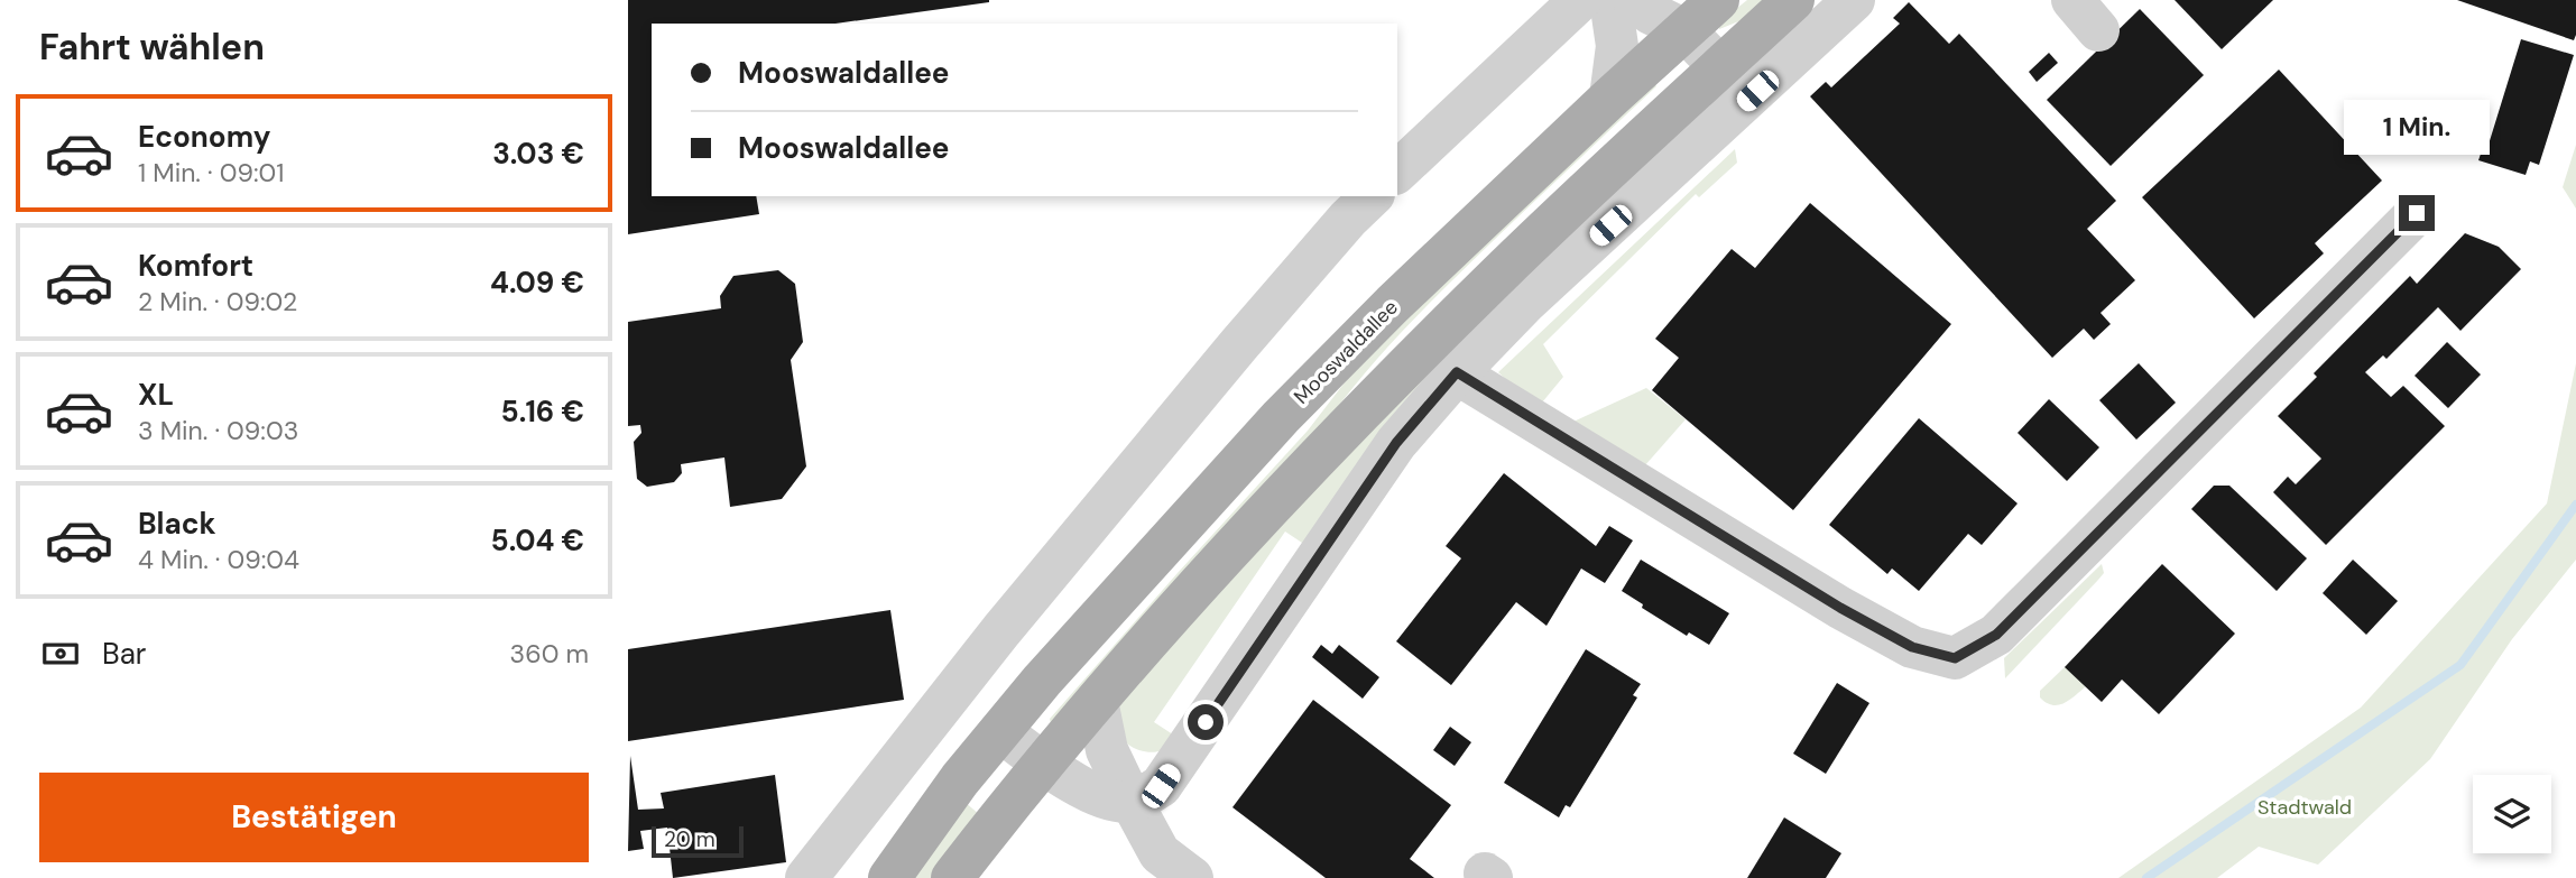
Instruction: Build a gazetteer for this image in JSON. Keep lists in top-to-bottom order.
{
  "streets": {
    "main road": ["Mooswaldallee"]
  },
  "parks": ["Stadtwald"],
  "scale_bar": "20 m",
  "page": {
    "heading": "Fahrt wählen",
    "banner": ["Mooswaldallee", "Mooswaldallee"],
    "list": [
      {
        "name": "Economy",
        "note": "1 Min. · 09:01",
        "value": "3.03 €"
      },
      {
        "name": "Komfort",
        "note": "2 Min. · 09:02",
        "value": "4.09 €"
      },
      {
        "name": "XL",
        "note": "3 Min. · 09:03",
        "value": "5.16 €"
      },
      {
        "name": "Black",
        "note": "4 Min. · 09:04",
        "value": "5.04 €"
      }
    ],
    "bubble": "1 Min.",
    "pay": ["Bar", "360 m"],
    "buttons": "Bestätigen",
    "scale": "20 m"
  }
}
